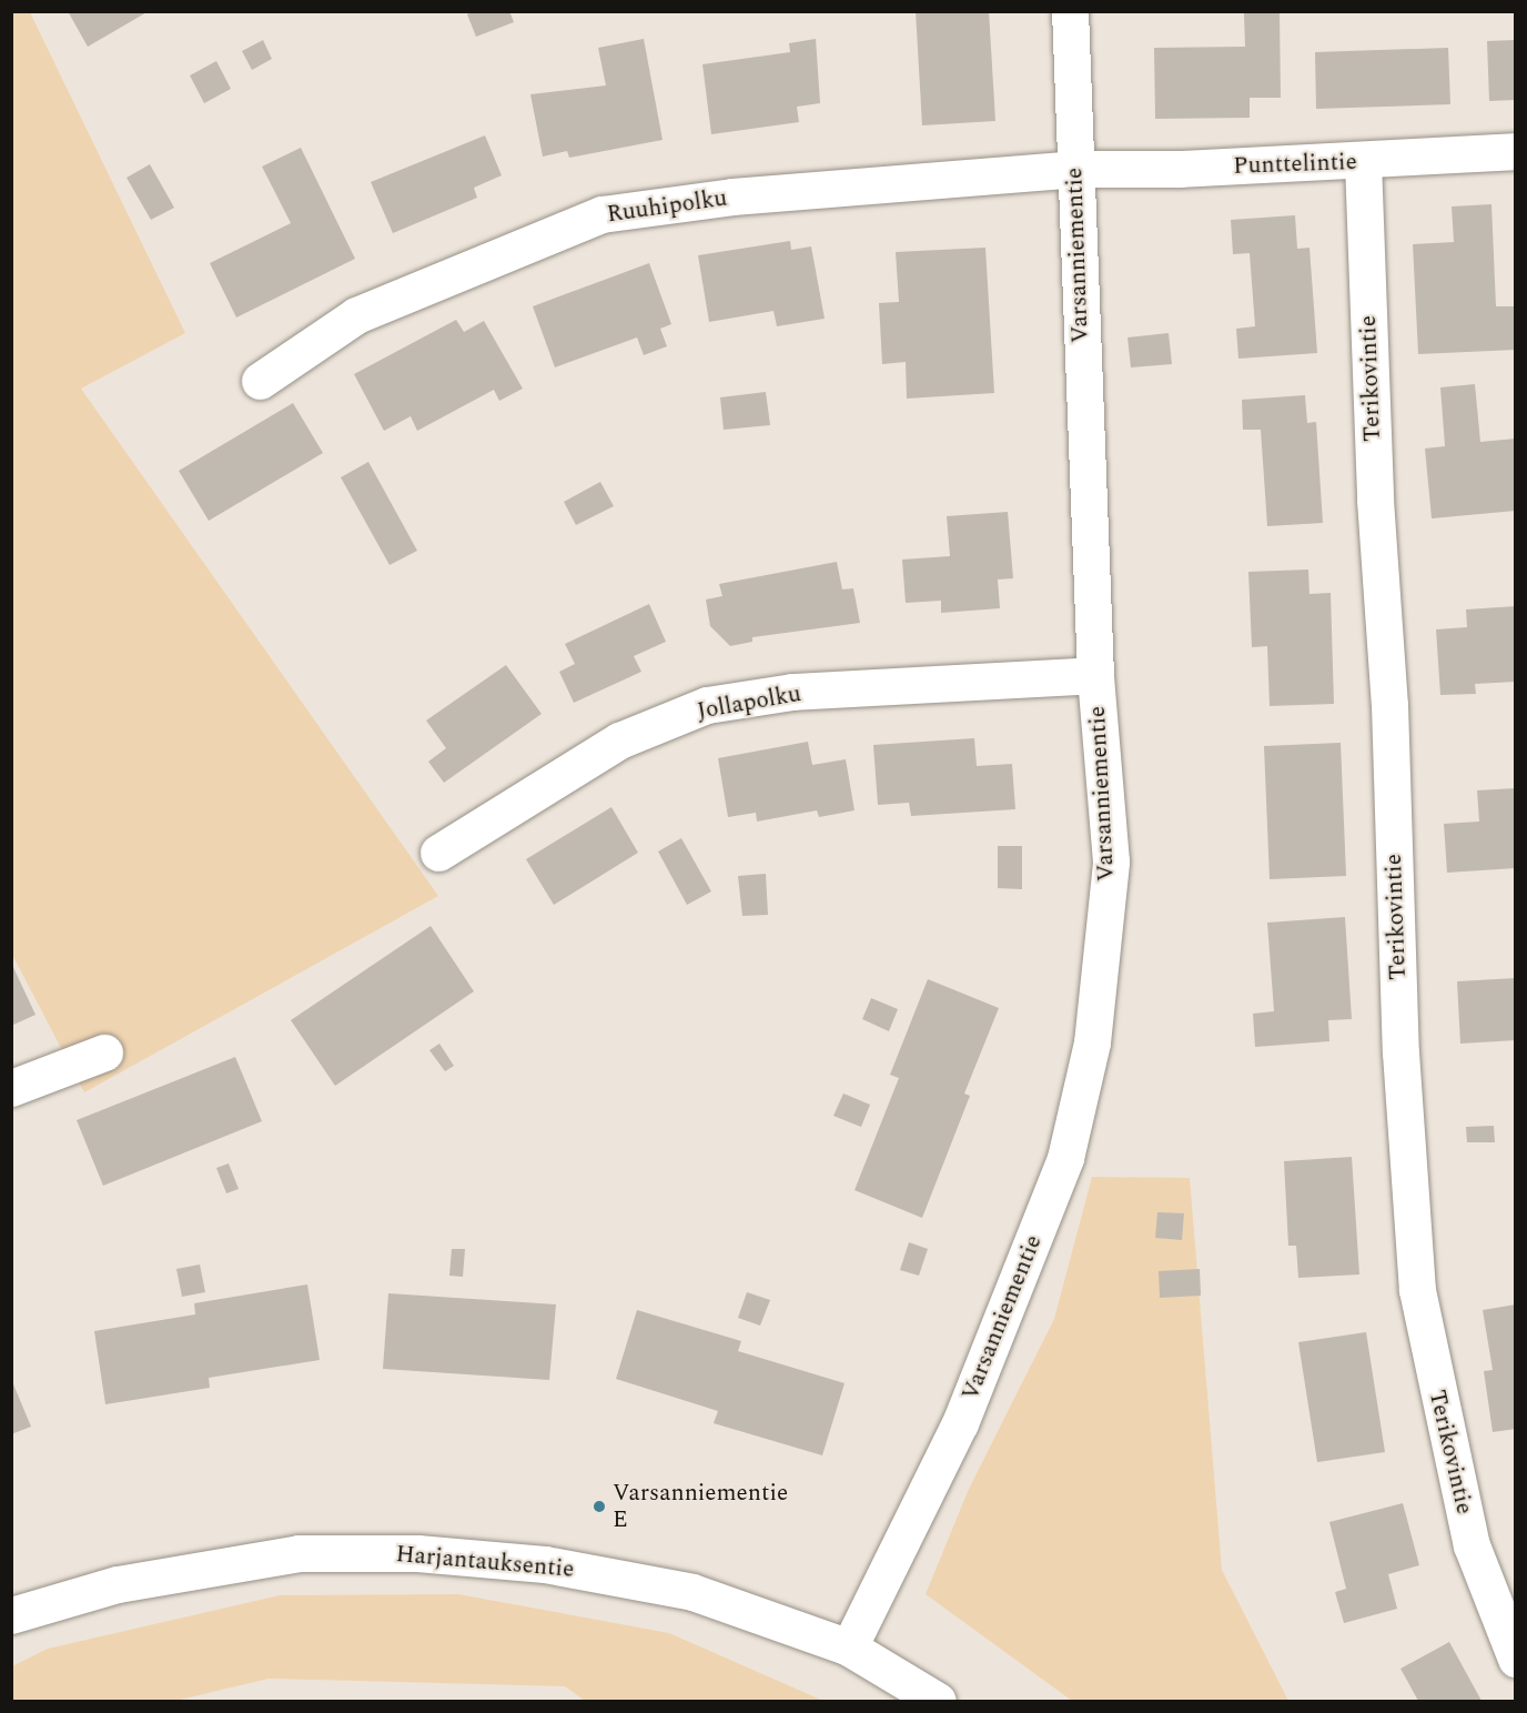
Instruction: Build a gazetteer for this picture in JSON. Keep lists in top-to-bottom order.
{
  "streets": {
    "street": [
      "Punttelintie",
      "Ruuhipolku",
      "Varsanniementie",
      "Terikovintie",
      "Jollapolku",
      "Harjantauksentie"
    ]
  },
  "crossings": [
    ["Punttelintie", "Ruuhipolku"],
    ["Punttelintie", "Varsanniementie"],
    ["Punttelintie", "Terikovintie"],
    ["Ruuhipolku", "Varsanniementie"],
    ["Varsanniementie", "Jollapolku"],
    ["Varsanniementie", "Harjantauksentie"]
  ],
  "places": ["Varsanniementie E"]
}
